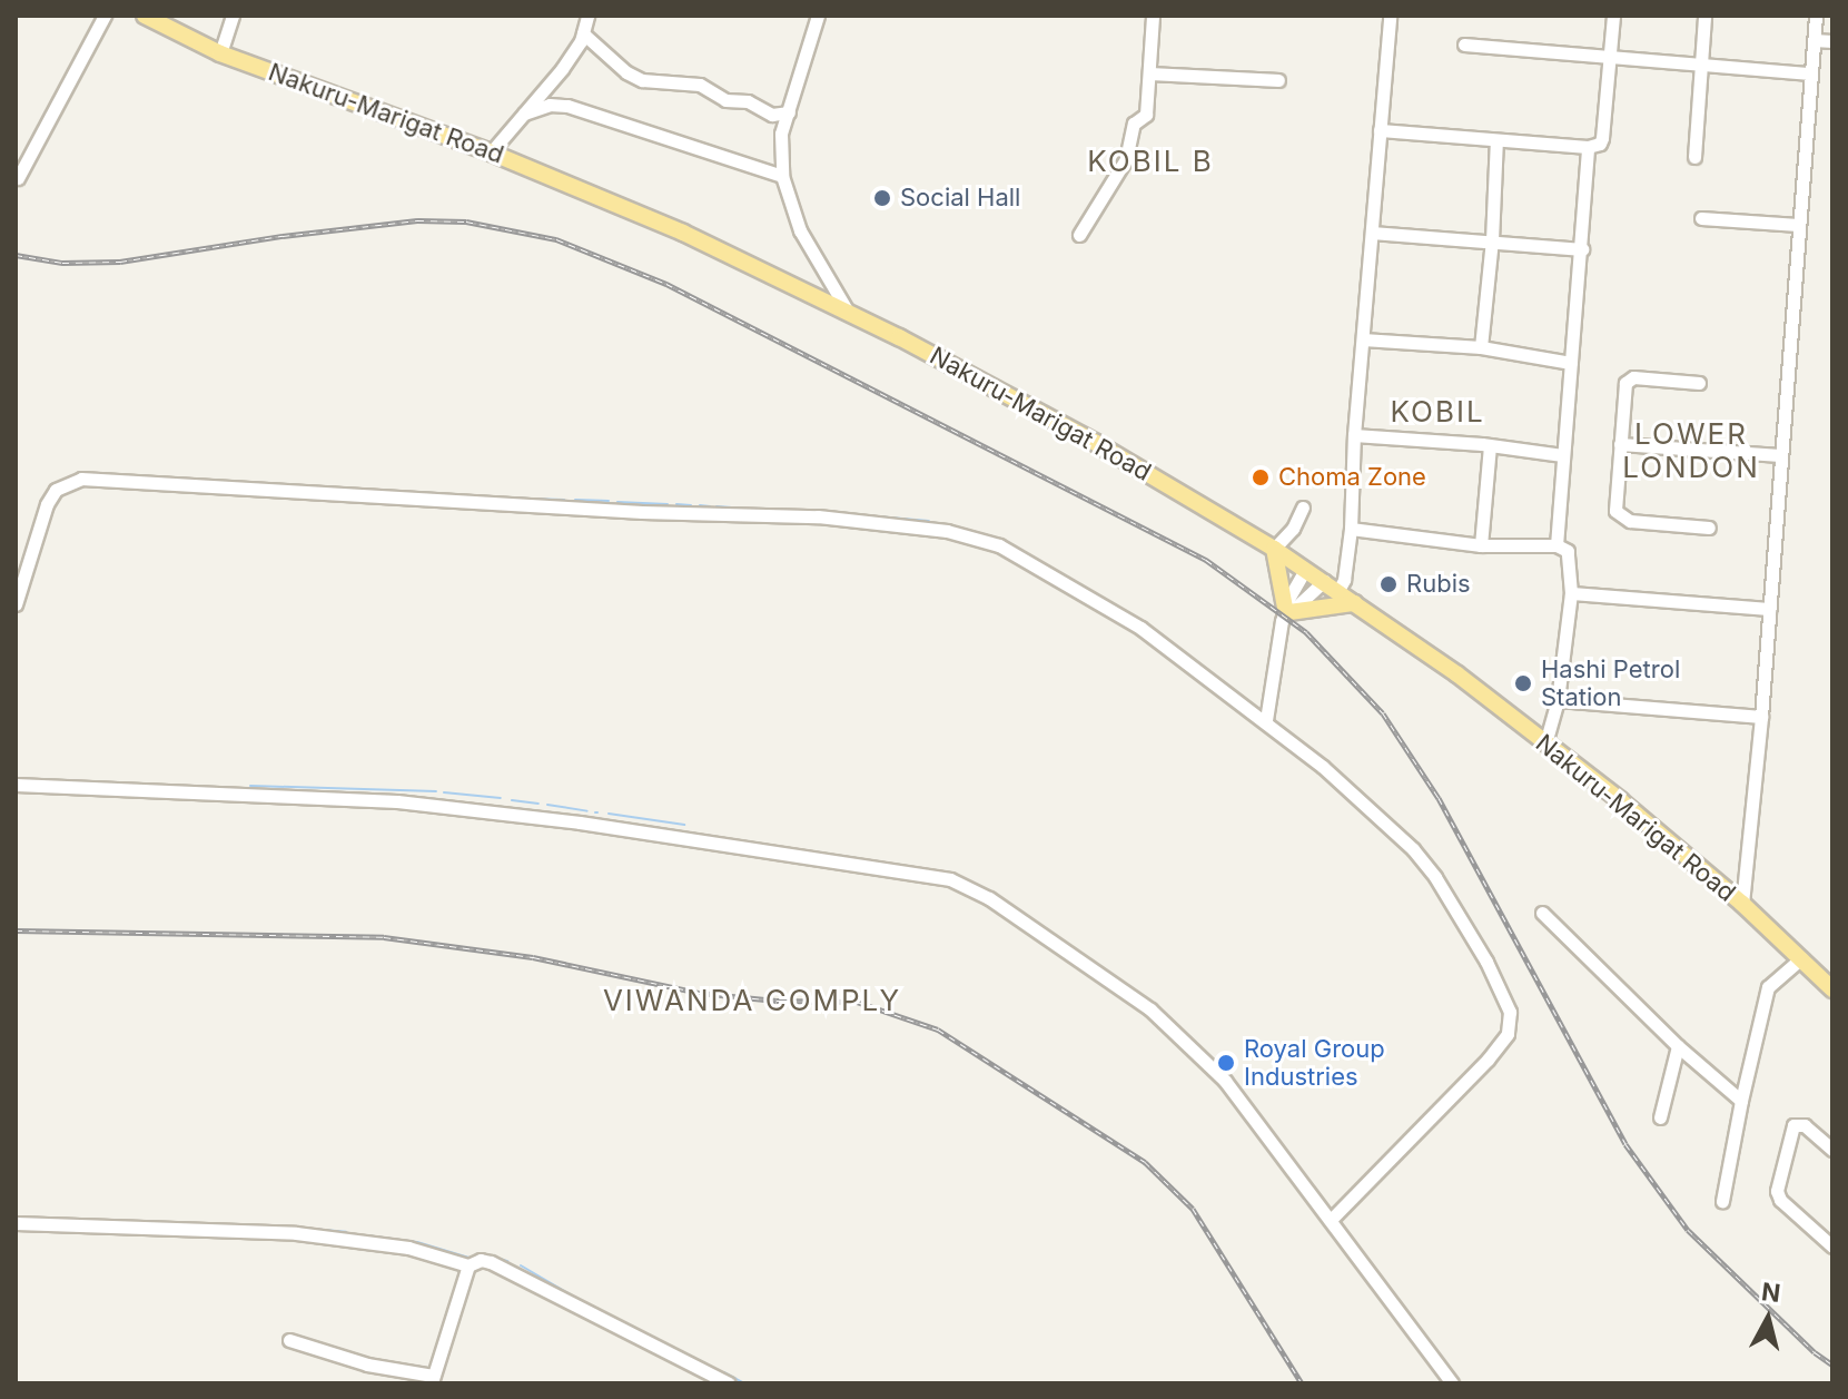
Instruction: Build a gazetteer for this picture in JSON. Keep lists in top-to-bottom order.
{
  "streets": {
    "main road": ["Nakuru-Marigat Road"]
  },
  "districts": [
    "KOBIL B",
    "KOBIL",
    "LOWER LONDON",
    "VIWANDA COMPLY"
  ],
  "places": [
    "Social Hall",
    "Choma Zone",
    "Rubis",
    "Hashi Petrol Station",
    "Royal Group Industries"
  ],
  "north": "top"
}
